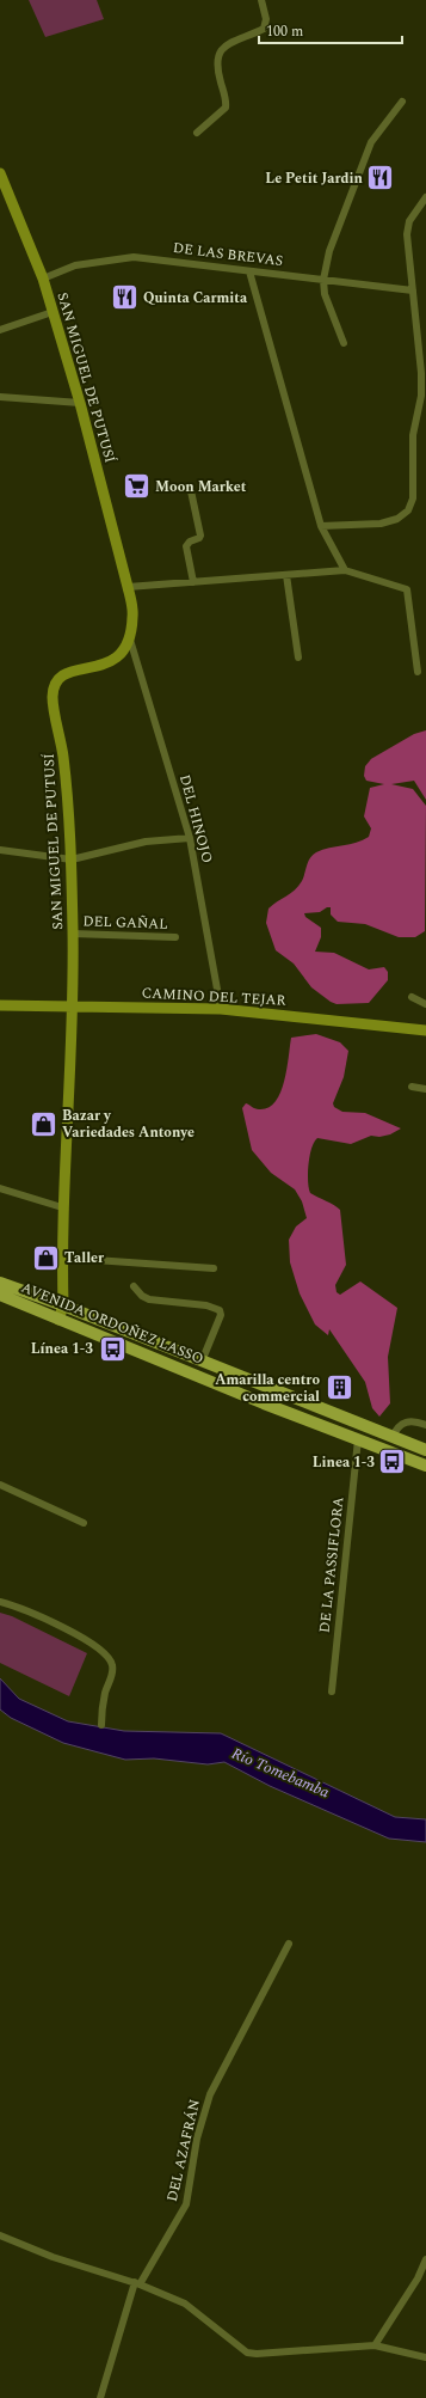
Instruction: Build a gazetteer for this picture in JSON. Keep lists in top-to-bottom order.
{
  "streets": {
    "main road": ["AVENIDA ORDOÑEZ LASSO"],
    "street": [
      "DE LAS BREVAS",
      "SAN MIGUEL DE PUTUSÍ",
      "DEL HINOJO",
      "DEL GAÑAL",
      "CAMINO DEL TEJAR",
      "DE LA PASSIFLORA",
      "DEL AZAFRÁN"
    ]
  },
  "crossings": [
    ["DE LAS BREVAS", "SAN MIGUEL DE PUTUSÍ"],
    ["SAN MIGUEL DE PUTUSÍ", "DEL HINOJO"],
    ["SAN MIGUEL DE PUTUSÍ", "DEL GAÑAL"],
    ["SAN MIGUEL DE PUTUSÍ", "CAMINO DEL TEJAR"],
    ["SAN MIGUEL DE PUTUSÍ", "AVENIDA ORDOÑEZ LASSO"],
    ["DEL HINOJO", "CAMINO DEL TEJAR"],
    ["AVENIDA ORDOÑEZ LASSO", "DE LA PASSIFLORA"]
  ],
  "water": ["Río Tomebamba"],
  "places": {
    "restaurant": ["Le Petit Jardin", "Quinta Carmita"],
    "supermarket": ["Moon Market"],
    "shop": ["Bazar y Variedades Antonye", "Taller"],
    "bus stop": ["Línea 1-3", "Linea 1-3"],
    "building": ["Amarilla centro commercial"]
  },
  "scale_bar": "100 m"
}
